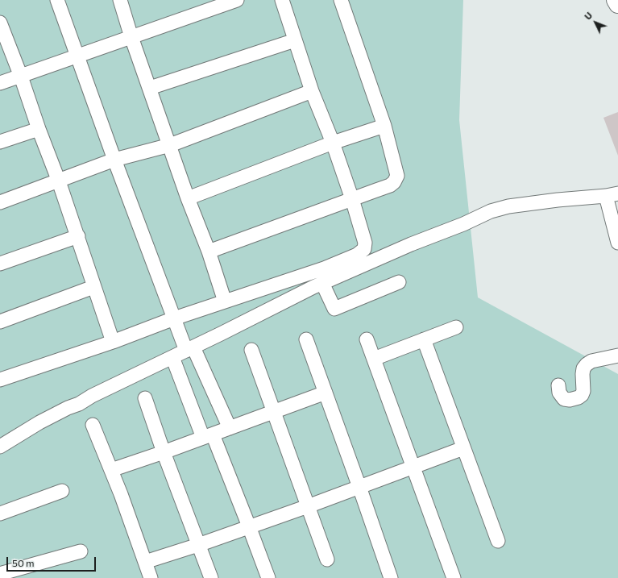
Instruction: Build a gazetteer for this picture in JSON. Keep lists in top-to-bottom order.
{
  "scale_bar": "50 m",
  "north": "top left"
}
